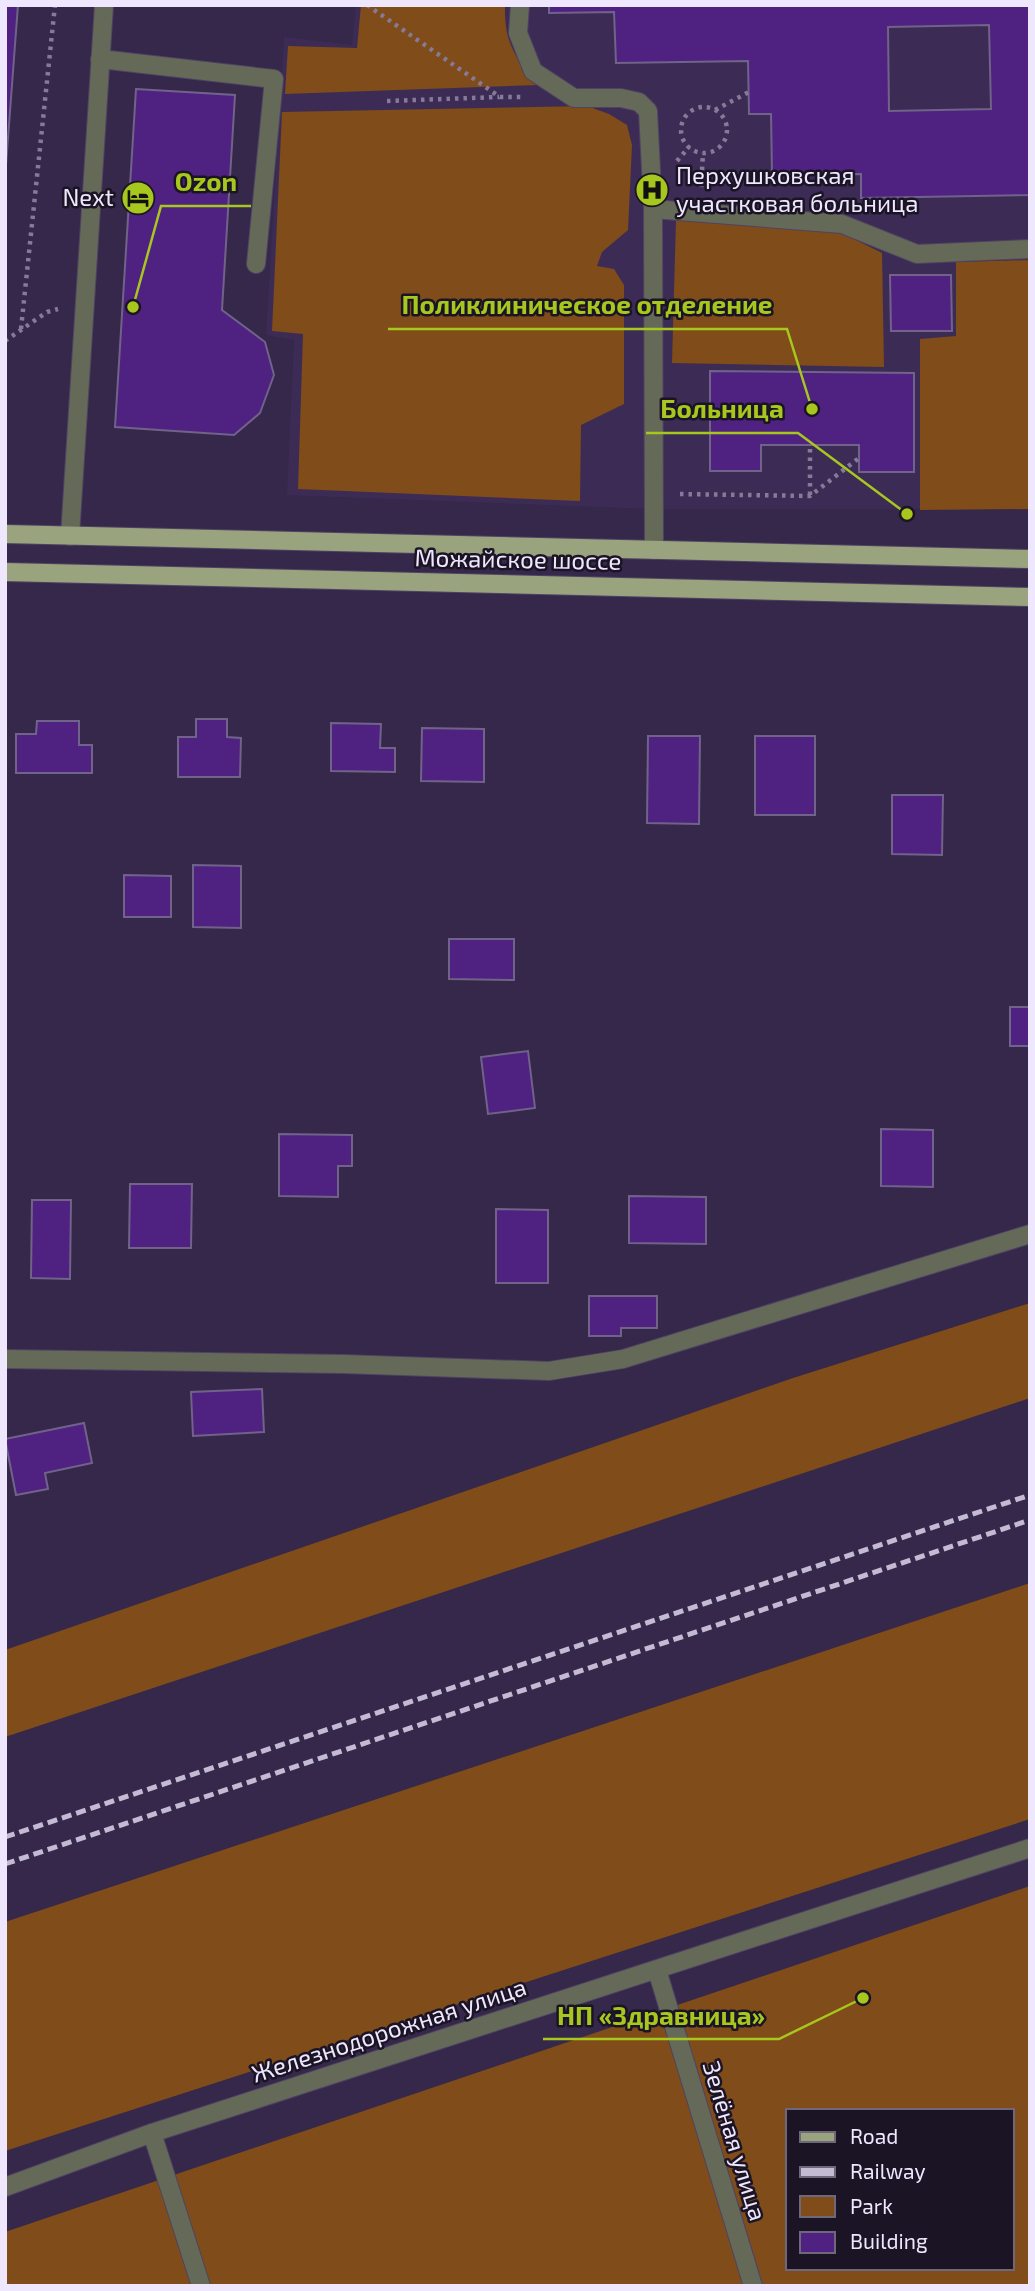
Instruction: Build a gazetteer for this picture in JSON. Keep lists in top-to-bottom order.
{
  "streets": {
    "main road": ["Можайское шоссе"],
    "street": ["Железнодорожная улица", "Зелёная улица"]
  },
  "crossings": [
    ["Железнодорожная улица", "Зелёная улица"]
  ],
  "places": {
    "hospital": ["Перхушковская участковая больница"],
    "hotel": ["Next"],
    "other": [
      "Ozon",
      "Поликлиническое отделение",
      "Больница",
      "НП «Здравница»"
    ]
  },
  "legend": [
    "Road",
    "Railway",
    "Park",
    "Building"
  ]
}
